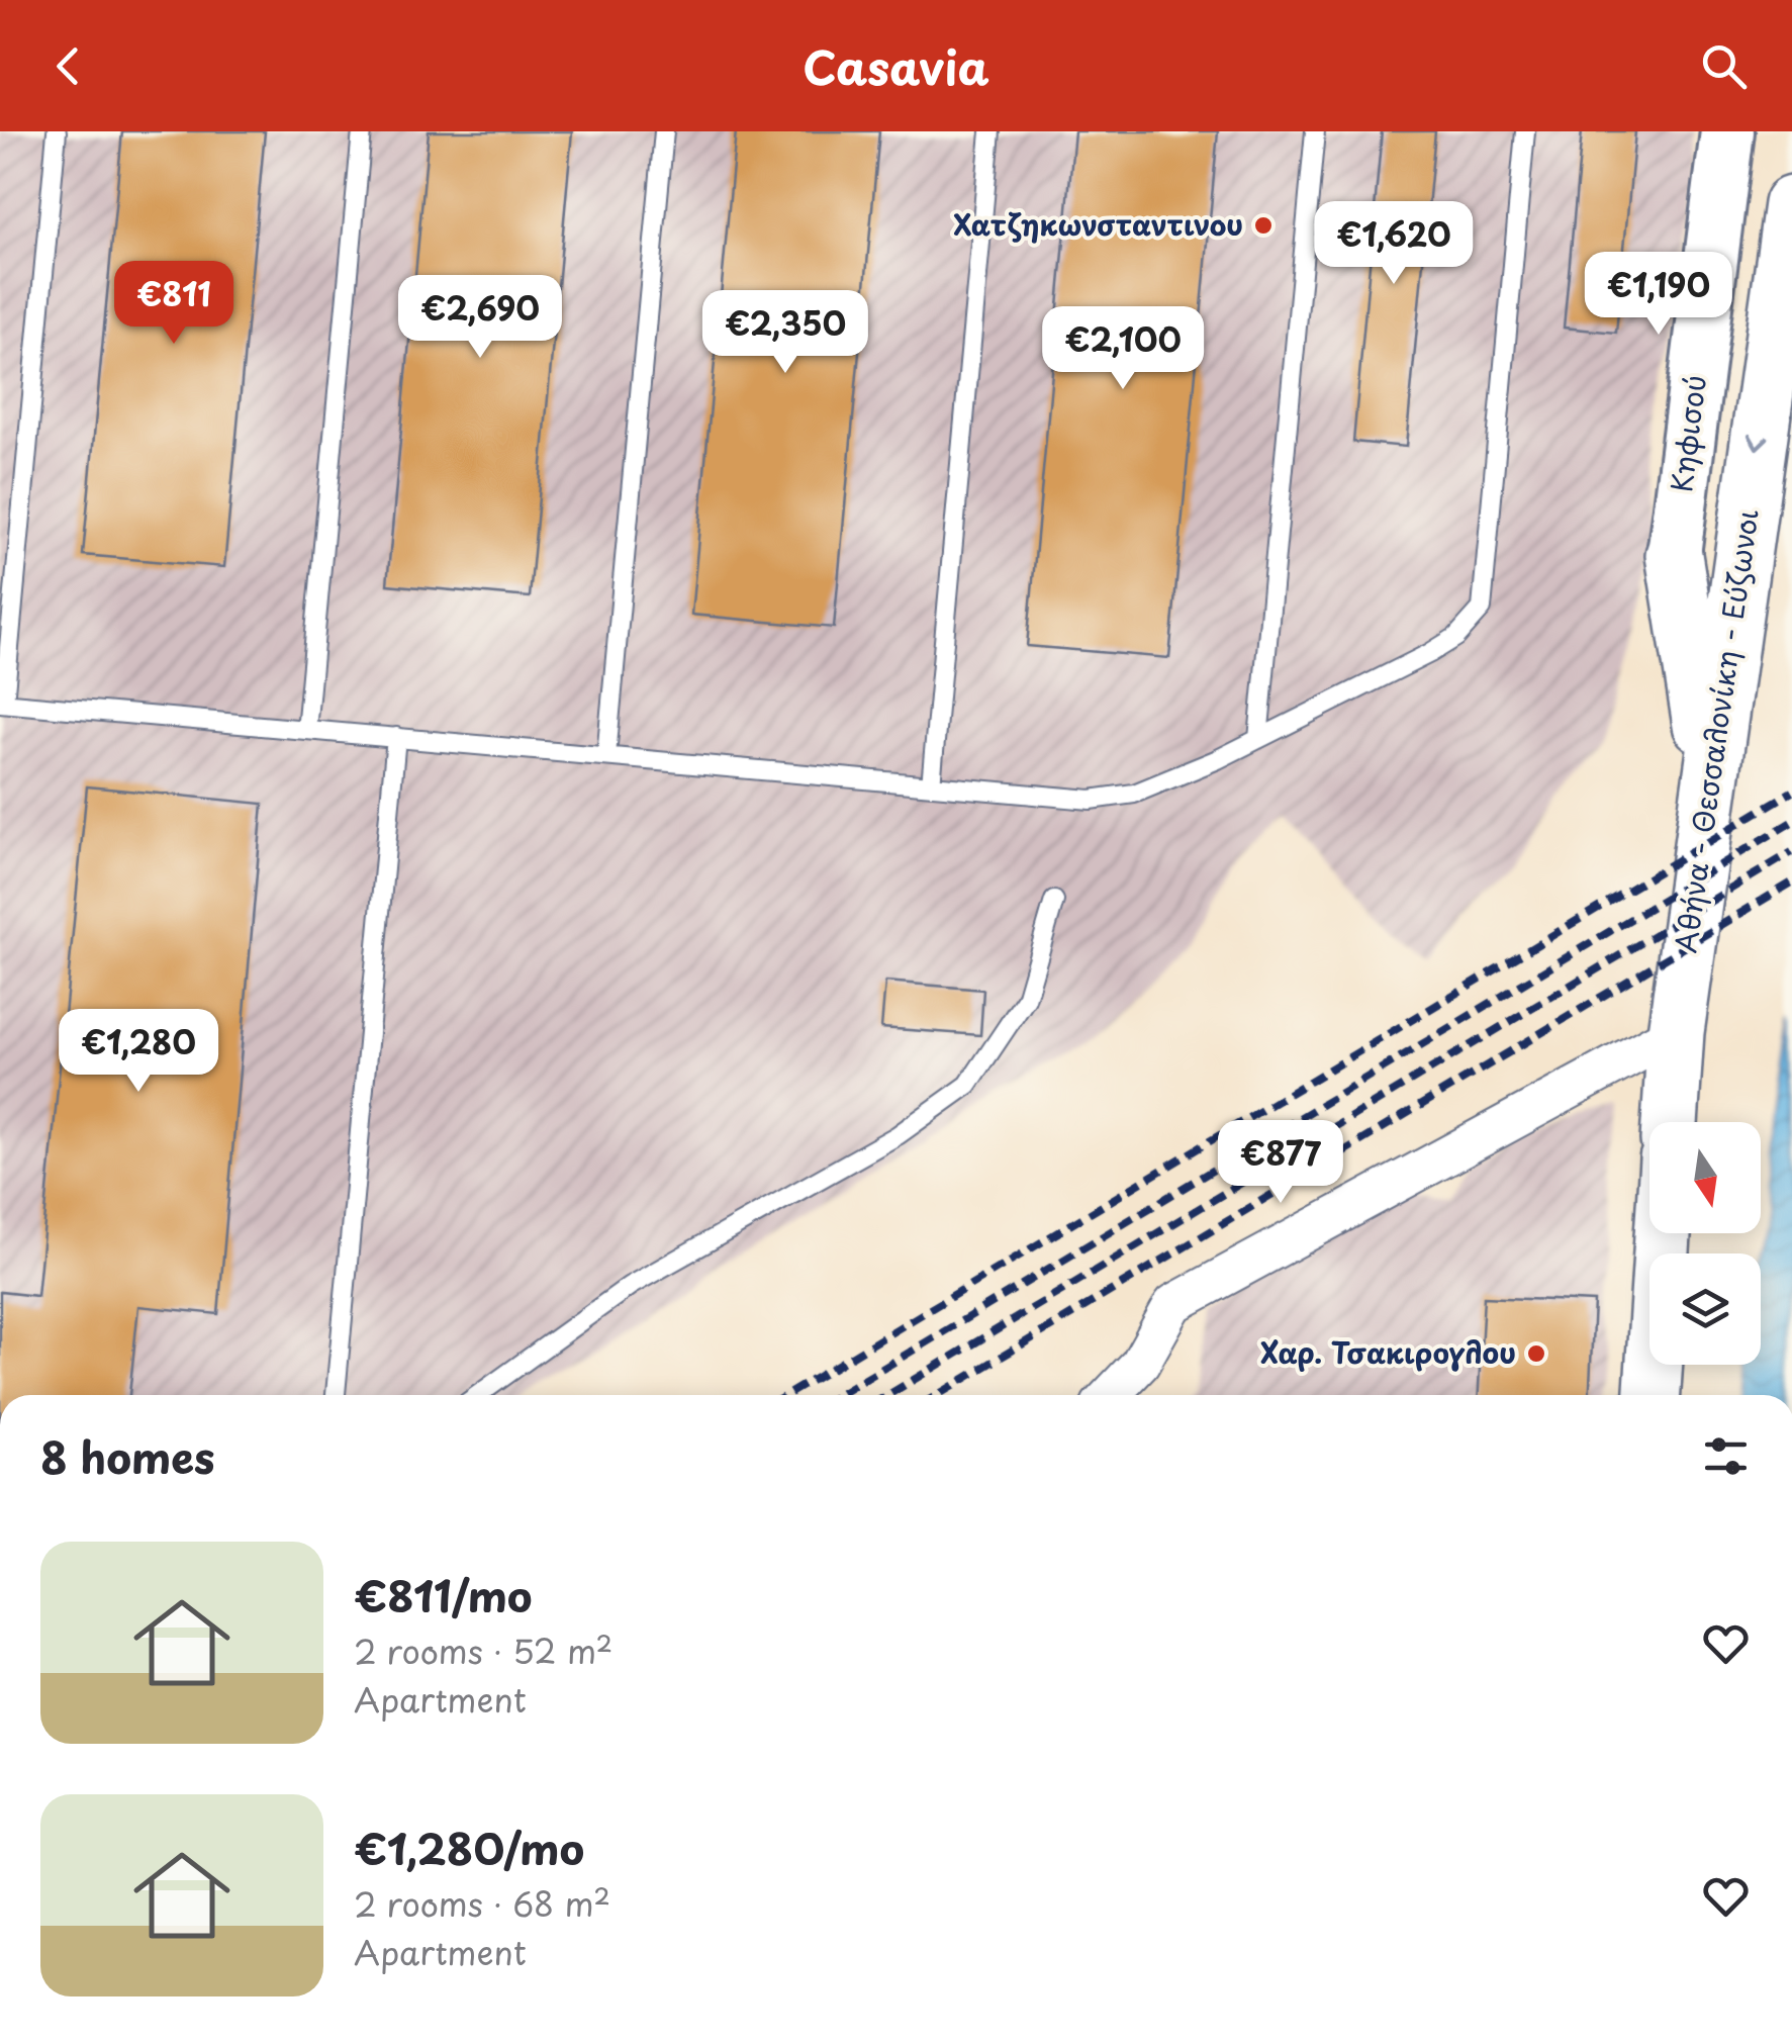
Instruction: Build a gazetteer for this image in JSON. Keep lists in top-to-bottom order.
{
  "streets": {
    "highway": ["Αθήνα - Θεσσαλονίκη - Εύζωνοι"],
    "main road": ["Κηφισού"]
  },
  "places": ["Χατζηκωνσταντινου", "Χαρ. Τσακιρογλου"],
  "north": "bottom",
  "page": {
    "header": "Casavia",
    "price": [
      "€1,620",
      "€1,190",
      "€811",
      "€2,690",
      "€2,350",
      "€2,100",
      "€1,280",
      "€877"
    ],
    "heading": "8 homes",
    "list": [
      {
        "name": "€811/mo",
        "note": "2 rooms · 52 m² · Apartment"
      },
      {
        "name": "€1,280/mo",
        "note": "2 rooms · 68 m² · Apartment"
      }
    ]
  }
}
